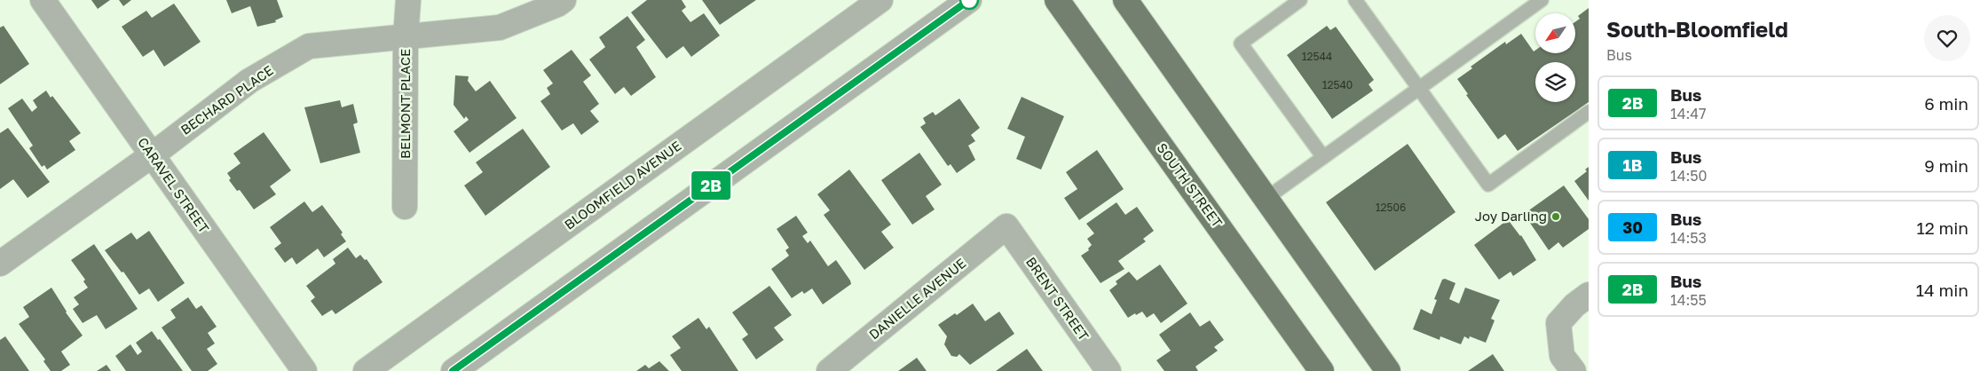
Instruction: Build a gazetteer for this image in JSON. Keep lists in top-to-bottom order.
{
  "streets": {
    "main road": ["SOUTH STREET"],
    "street": [
      "BECHARD PLACE",
      "BELMONT PLACE",
      "CARAVEL STREET",
      "BLOOMFIELD AVENUE",
      "DANIELLE AVENUE",
      "BRENT STREET"
    ]
  },
  "crossings": [
    ["BECHARD PLACE", "BELMONT PLACE"],
    ["BECHARD PLACE", "CARAVEL STREET"],
    ["DANIELLE AVENUE", "BRENT STREET"]
  ],
  "places": ["Joy Darling"],
  "lines": ["bus line 2B"],
  "house_numbers": ["12544", "12540", "12506"],
  "north": "bottom left",
  "page": {
    "on_map": "2B",
    "heading": ["South-Bloomfield", "Bus"],
    "list": [
      {
        "mark": "2B",
        "name": "Bus",
        "note": "14:47",
        "value": "6 min"
      },
      {
        "mark": "1B",
        "name": "Bus",
        "note": "14:50",
        "value": "9 min"
      },
      {
        "mark": "30",
        "name": "Bus",
        "note": "14:53",
        "value": "12 min"
      },
      {
        "mark": "2B",
        "name": "Bus",
        "note": "14:55",
        "value": "14 min"
      }
    ]
  }
}
